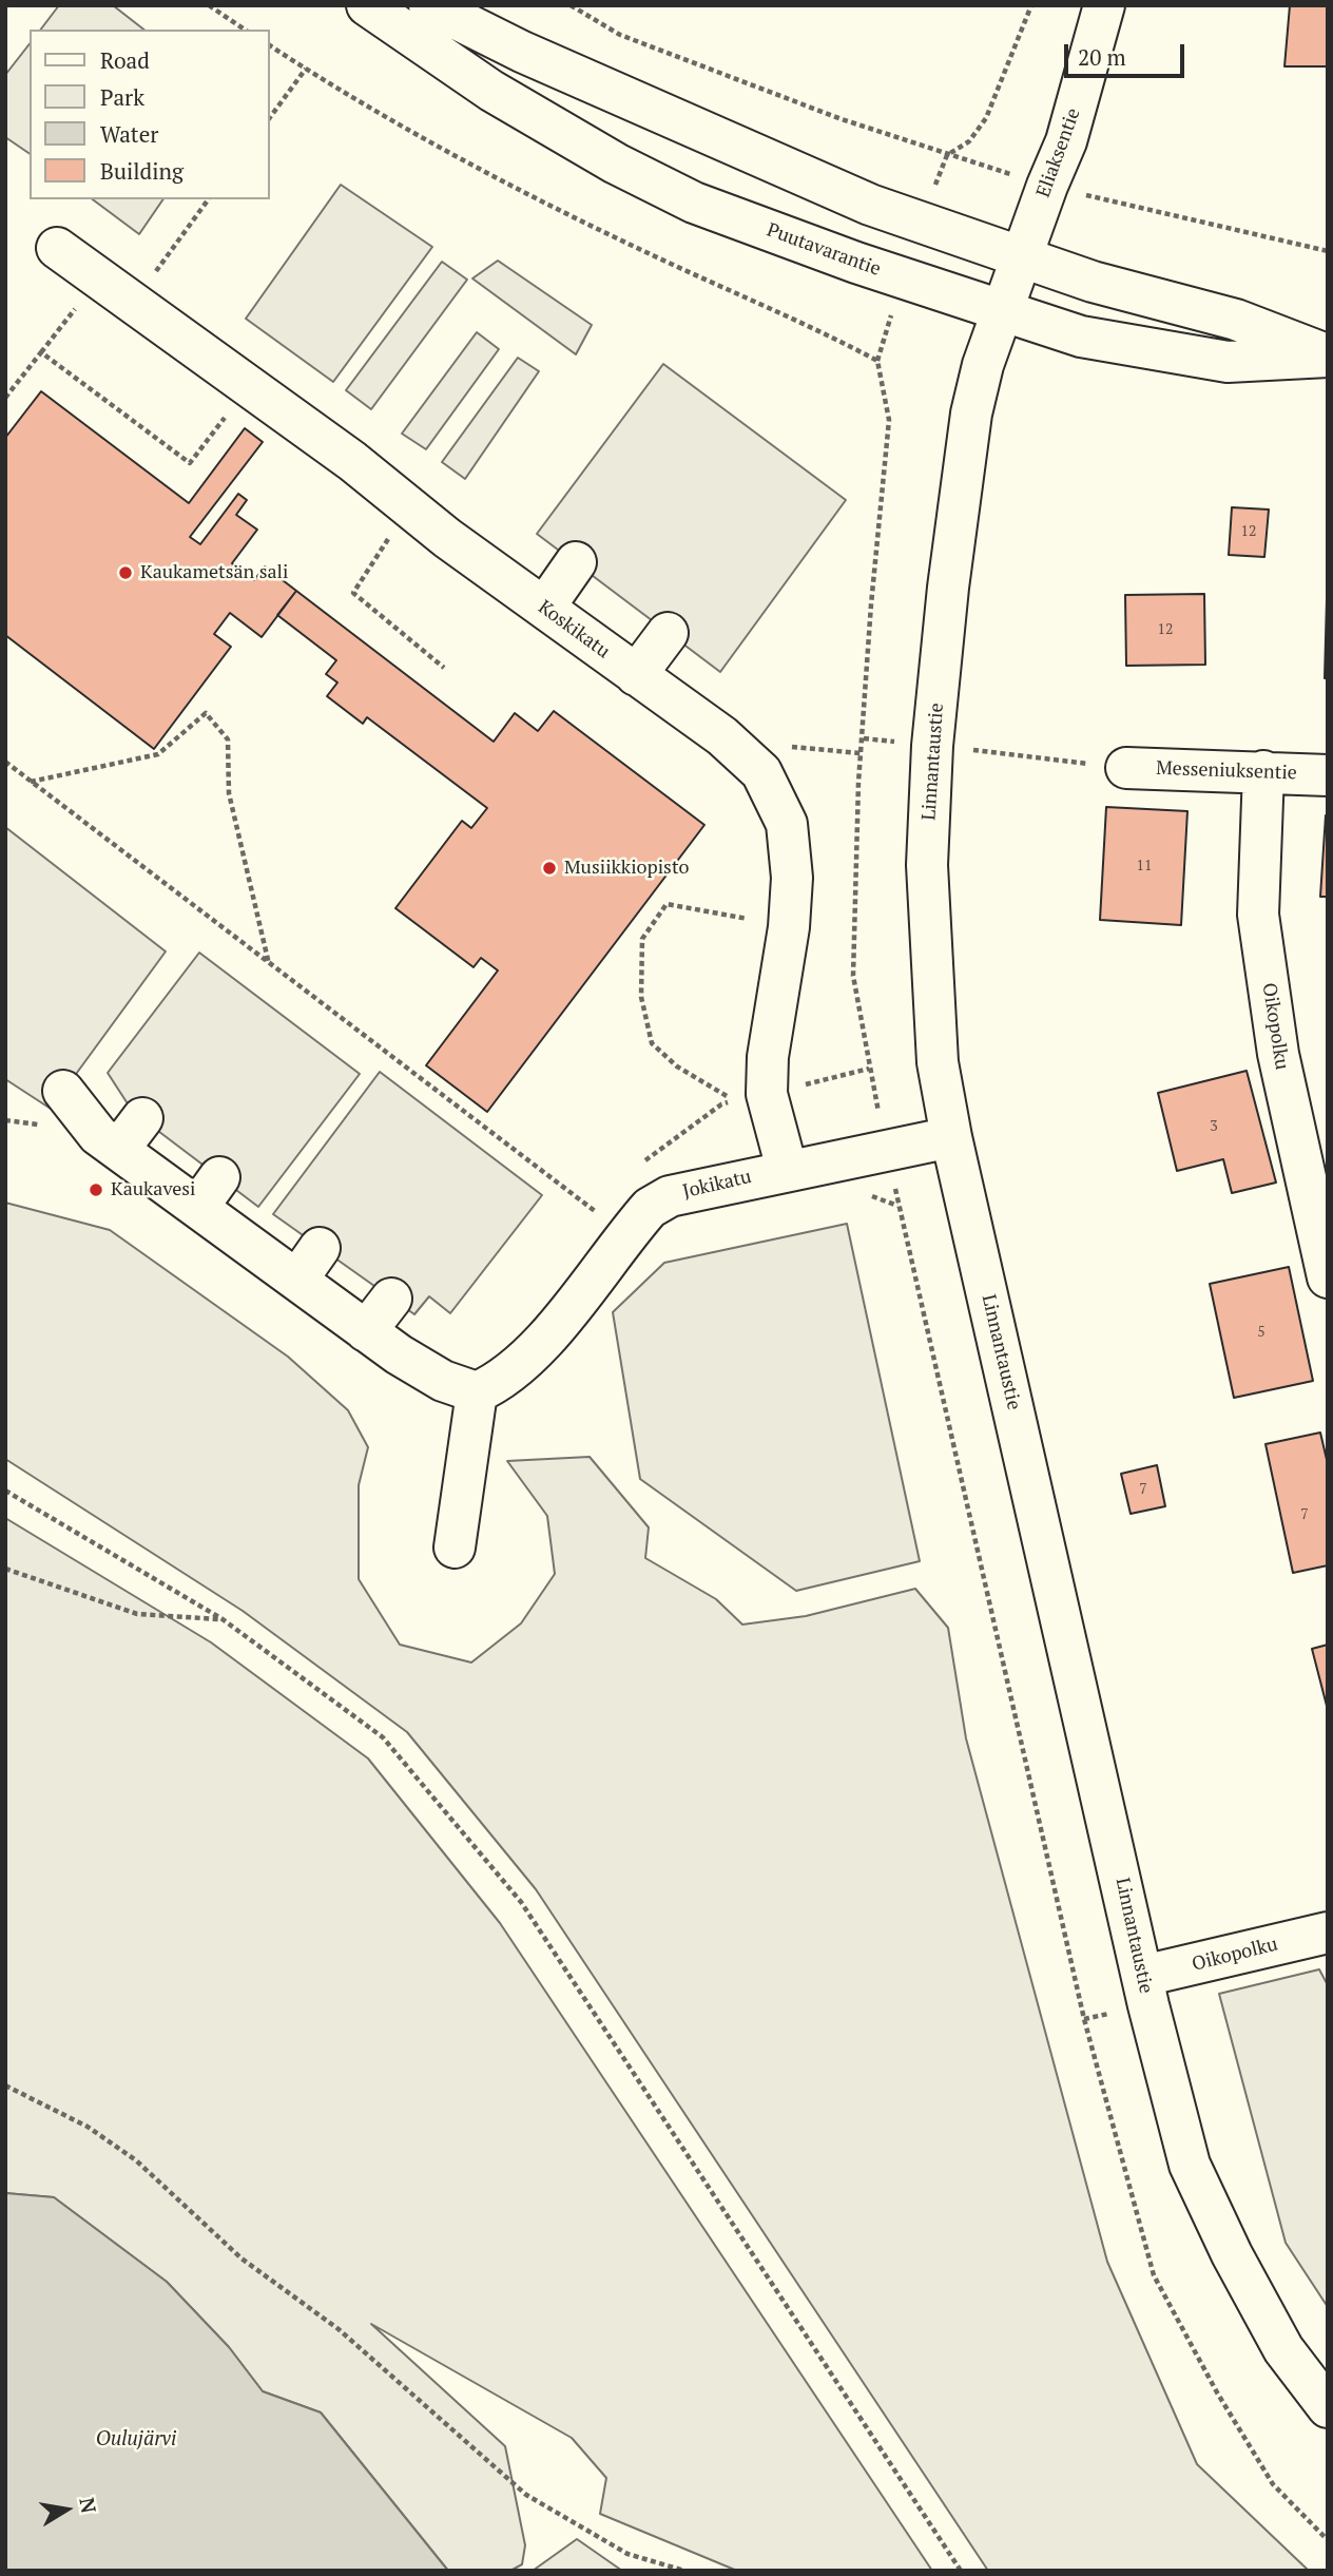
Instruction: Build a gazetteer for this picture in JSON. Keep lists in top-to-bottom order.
{
  "streets": {
    "street": [
      "Eliaksentie",
      "Puutavarantie",
      "Koskikatu",
      "Linnantaustie",
      "Messeniuksentie",
      "Oikopolku",
      "Jokikatu"
    ]
  },
  "crossings": [
    ["Eliaksentie", "Puutavarantie"],
    ["Eliaksentie", "Linnantaustie"],
    ["Puutavarantie", "Linnantaustie"],
    ["Koskikatu", "Jokikatu"],
    ["Linnantaustie", "Oikopolku"],
    ["Linnantaustie", "Jokikatu"],
    ["Messeniuksentie", "Oikopolku"]
  ],
  "water": ["Oulujärvi"],
  "places": ["Kaukametsän sali", "Musiikkiopisto", "Kaukavesi"],
  "house_numbers": [
    "12",
    "12",
    "11",
    "3",
    "5",
    "7",
    "7"
  ],
  "legend": [
    "Road",
    "Park",
    "Water",
    "Building"
  ],
  "scale_bar": "20 m",
  "north": "right"
}
